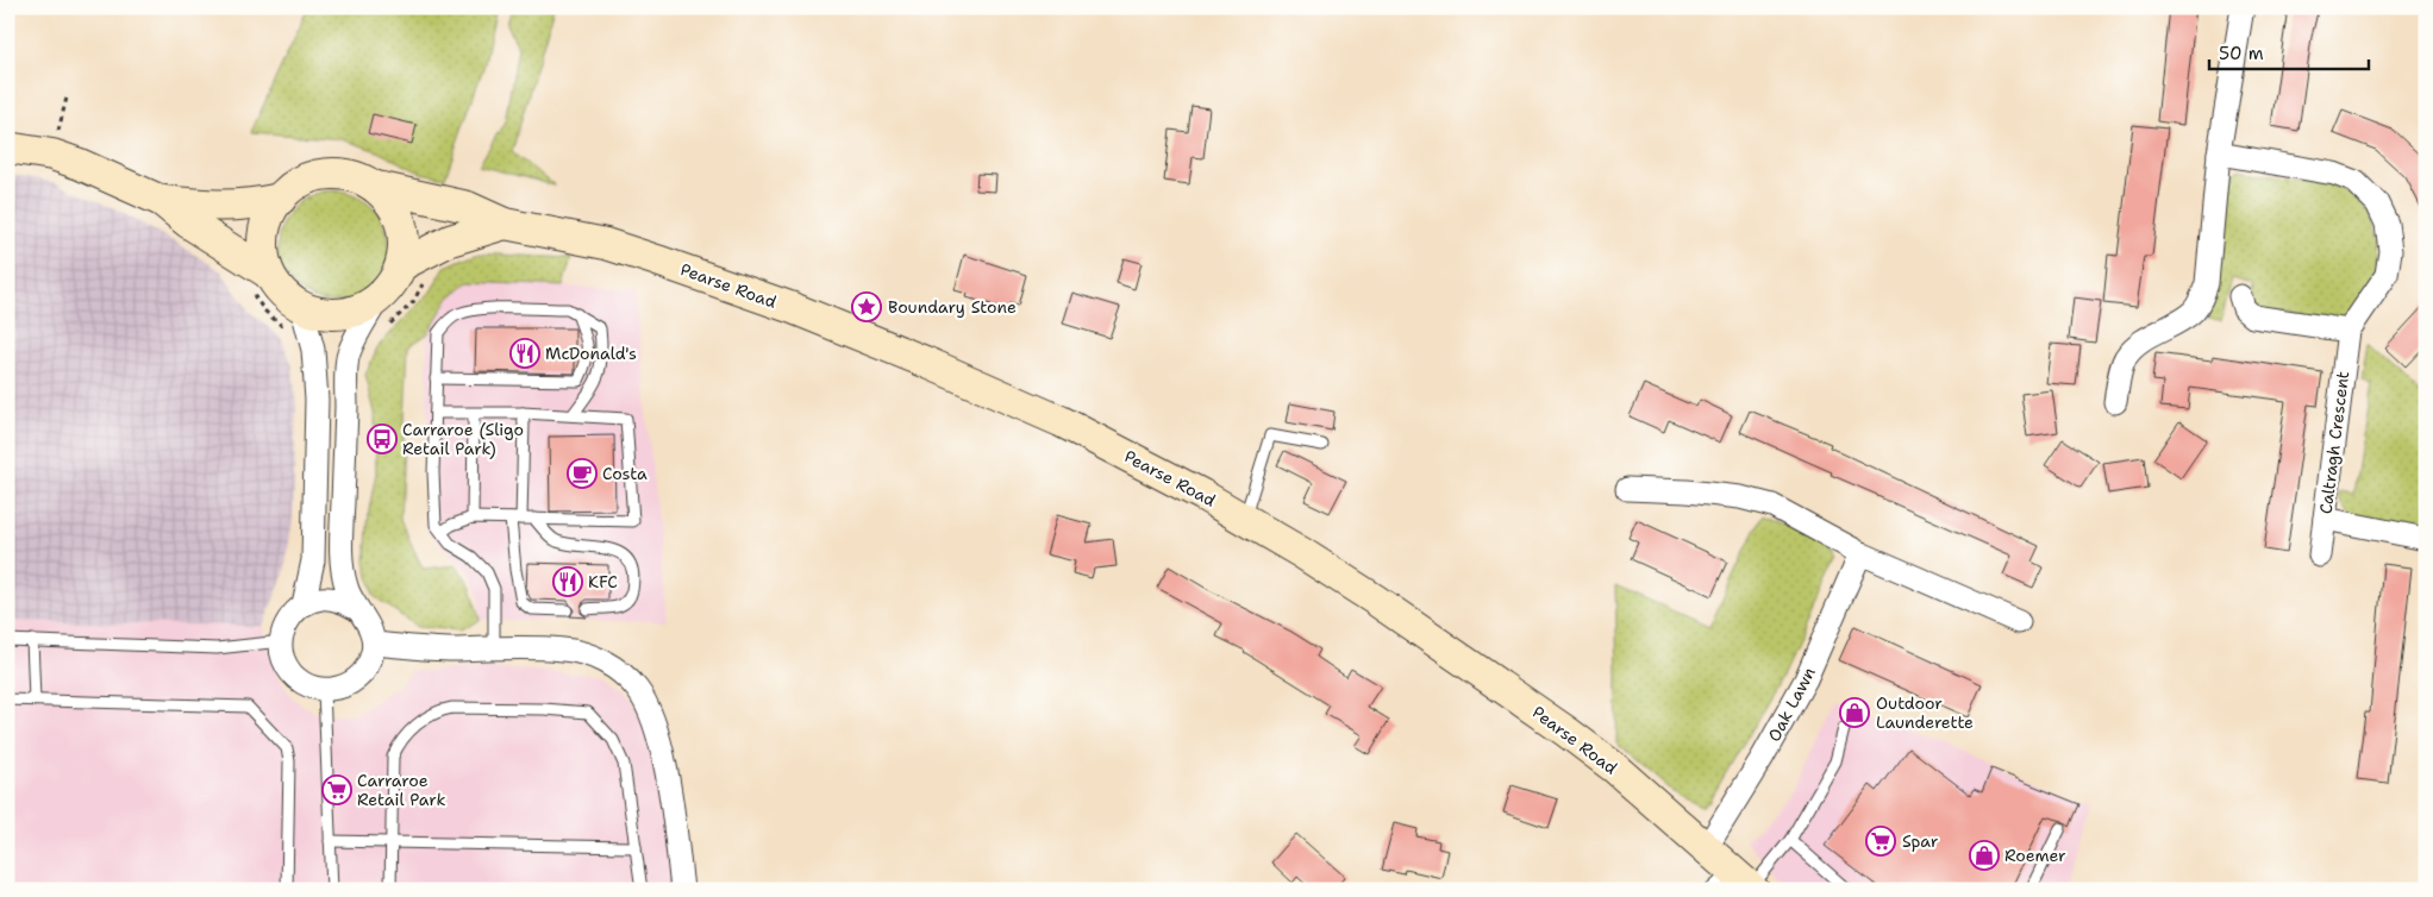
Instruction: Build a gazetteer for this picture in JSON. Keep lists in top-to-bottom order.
{
  "streets": {
    "main road": ["Pearse Road"],
    "street": ["Caltragh Crescent", "Oak Lawn"]
  },
  "crossings": [
    ["Pearse Road", "Oak Lawn"]
  ],
  "places": {
    "place": ["Boundary Stone"],
    "restaurant": ["McDonald's", "KFC"],
    "bus stop": ["Carraroe (Sligo Retail Park)"],
    "cafe": ["Costa"],
    "shop": ["Outdoor Launderette", "Roemer"],
    "supermarket": ["Carraroe Retail Park", "Spar"]
  },
  "scale_bar": "50 m"
}
